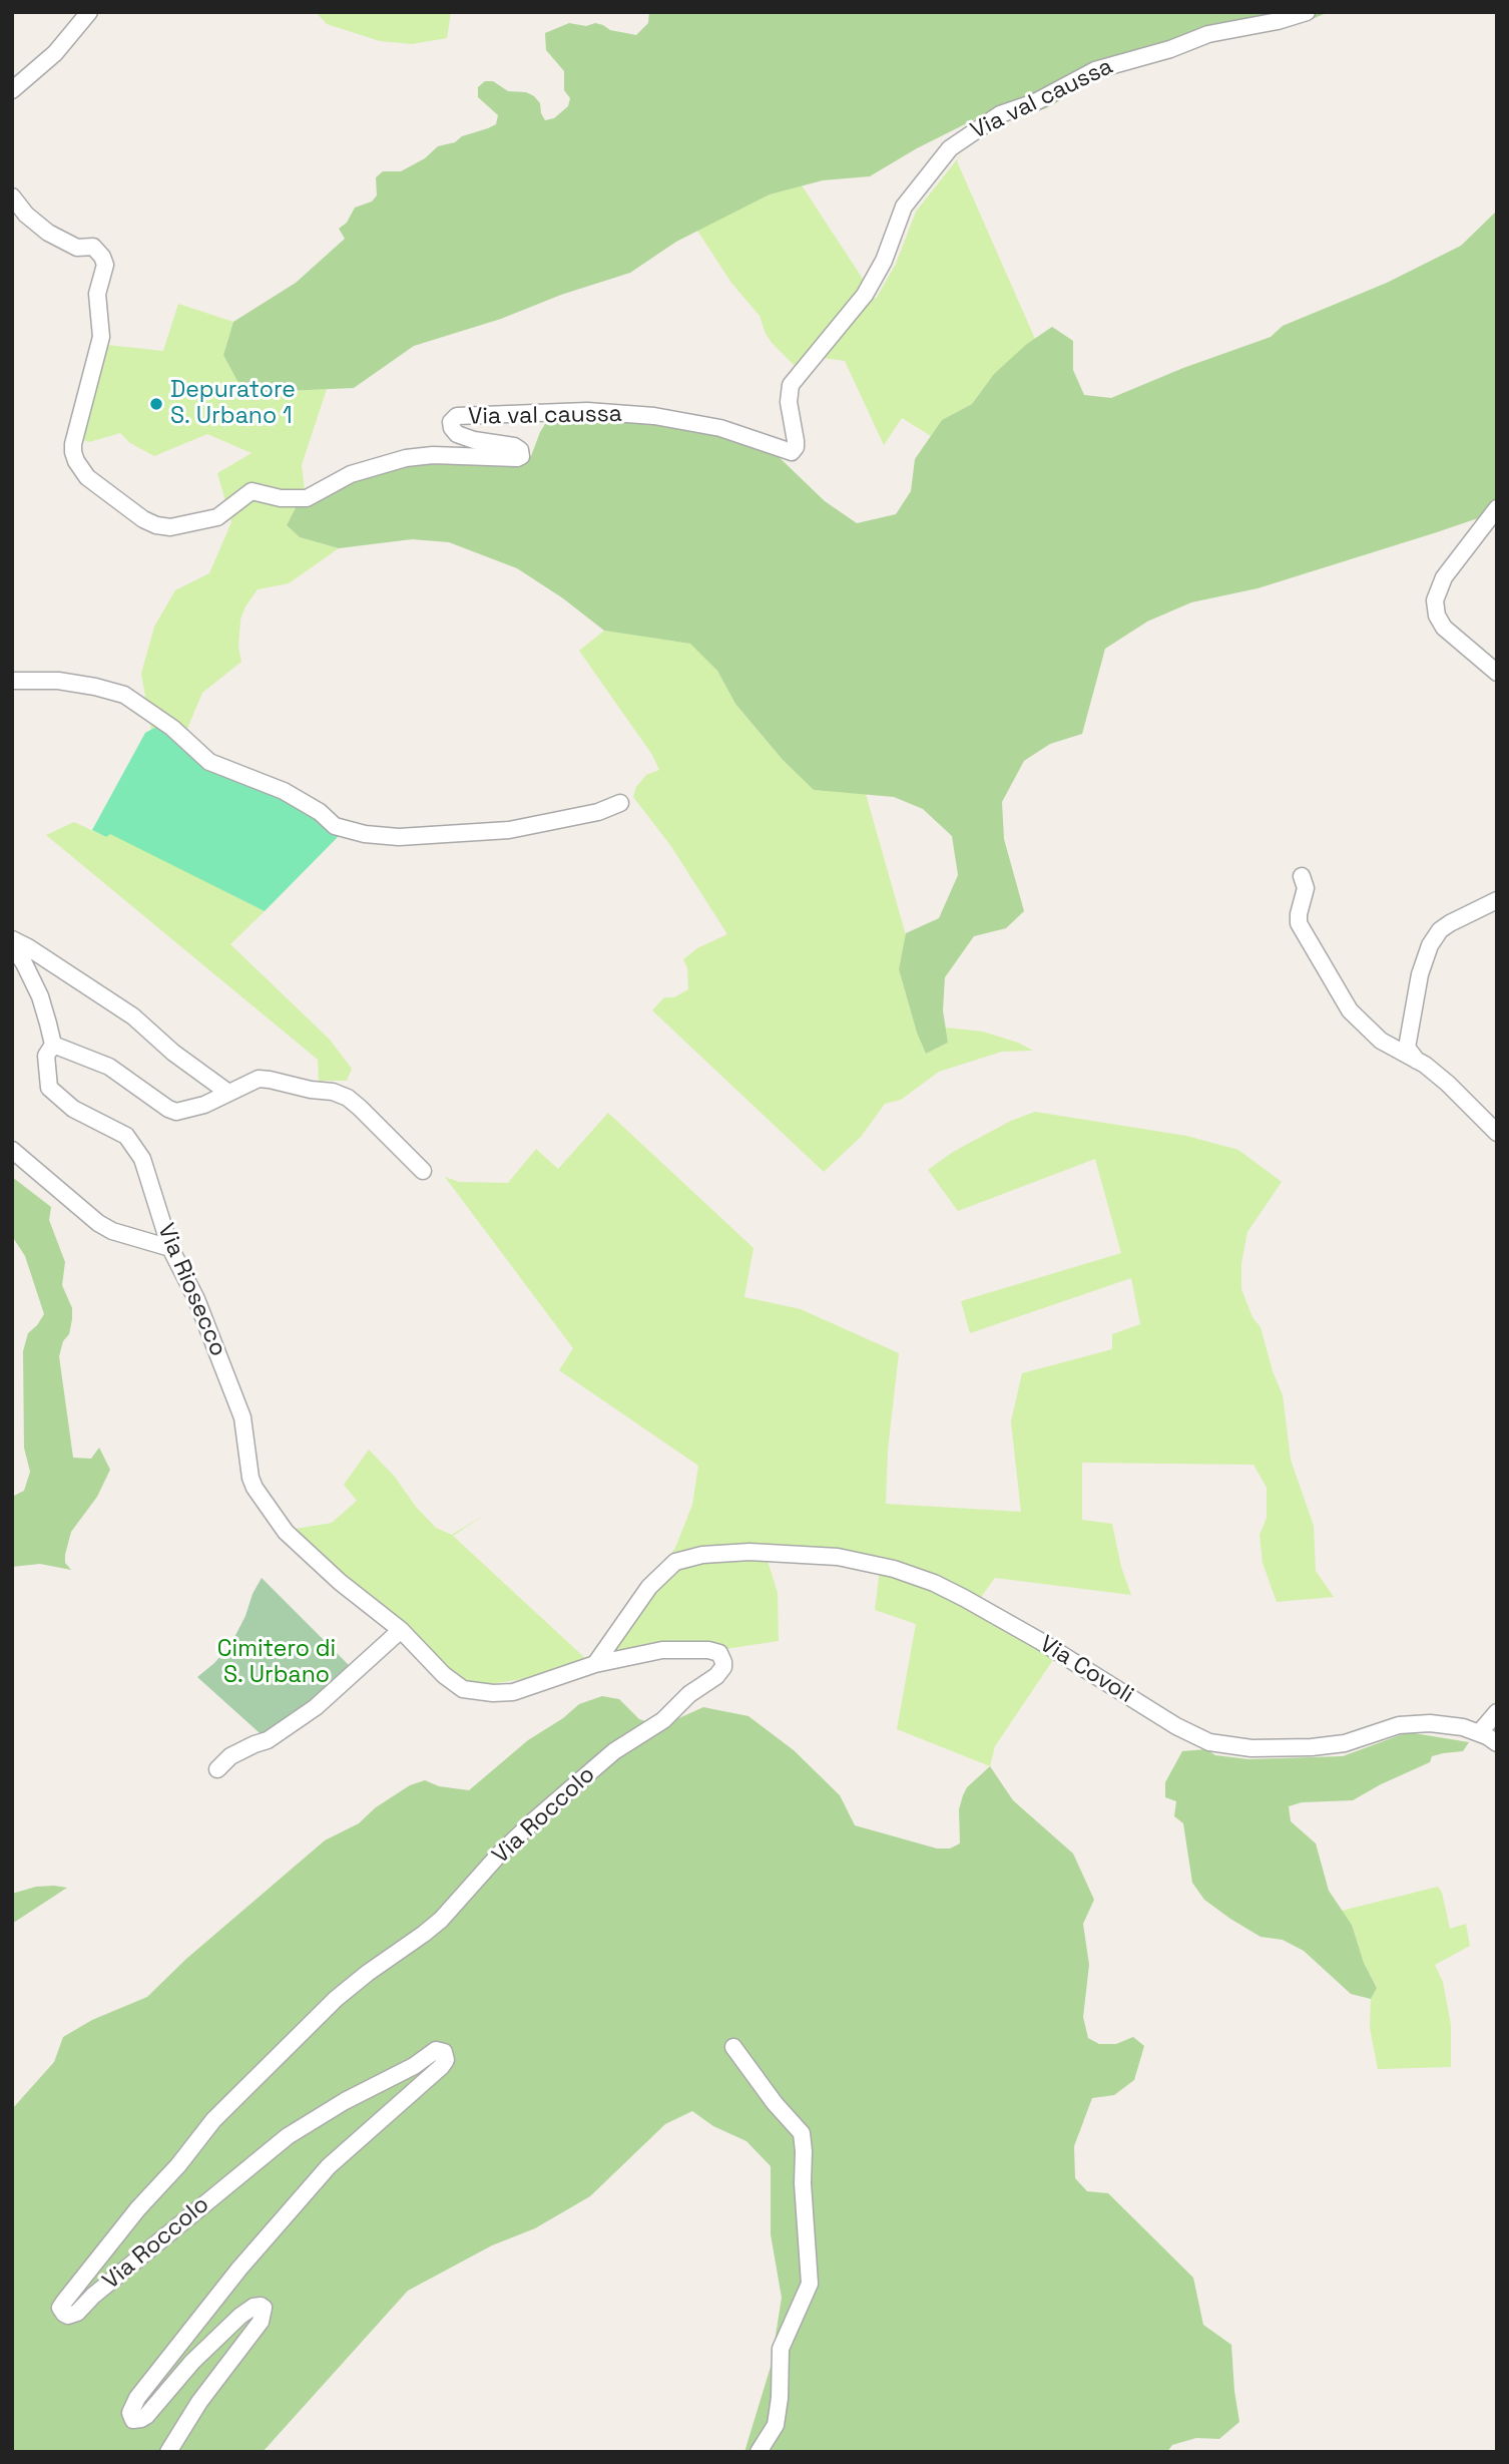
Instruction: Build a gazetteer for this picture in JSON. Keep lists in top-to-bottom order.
{
  "streets": {
    "street": [
      "Via val caussa",
      "Via Riosecco",
      "Via Covoli",
      "Via Roccolo"
    ]
  },
  "crossings": [
    ["Via Riosecco", "Via Covoli"],
    ["Via Riosecco", "Via Roccolo"],
    ["Via Covoli", "Via Roccolo"]
  ],
  "parks": ["Cimitero di S. Urbano"],
  "places": ["Depuratore S. Urbano 1"]
}
